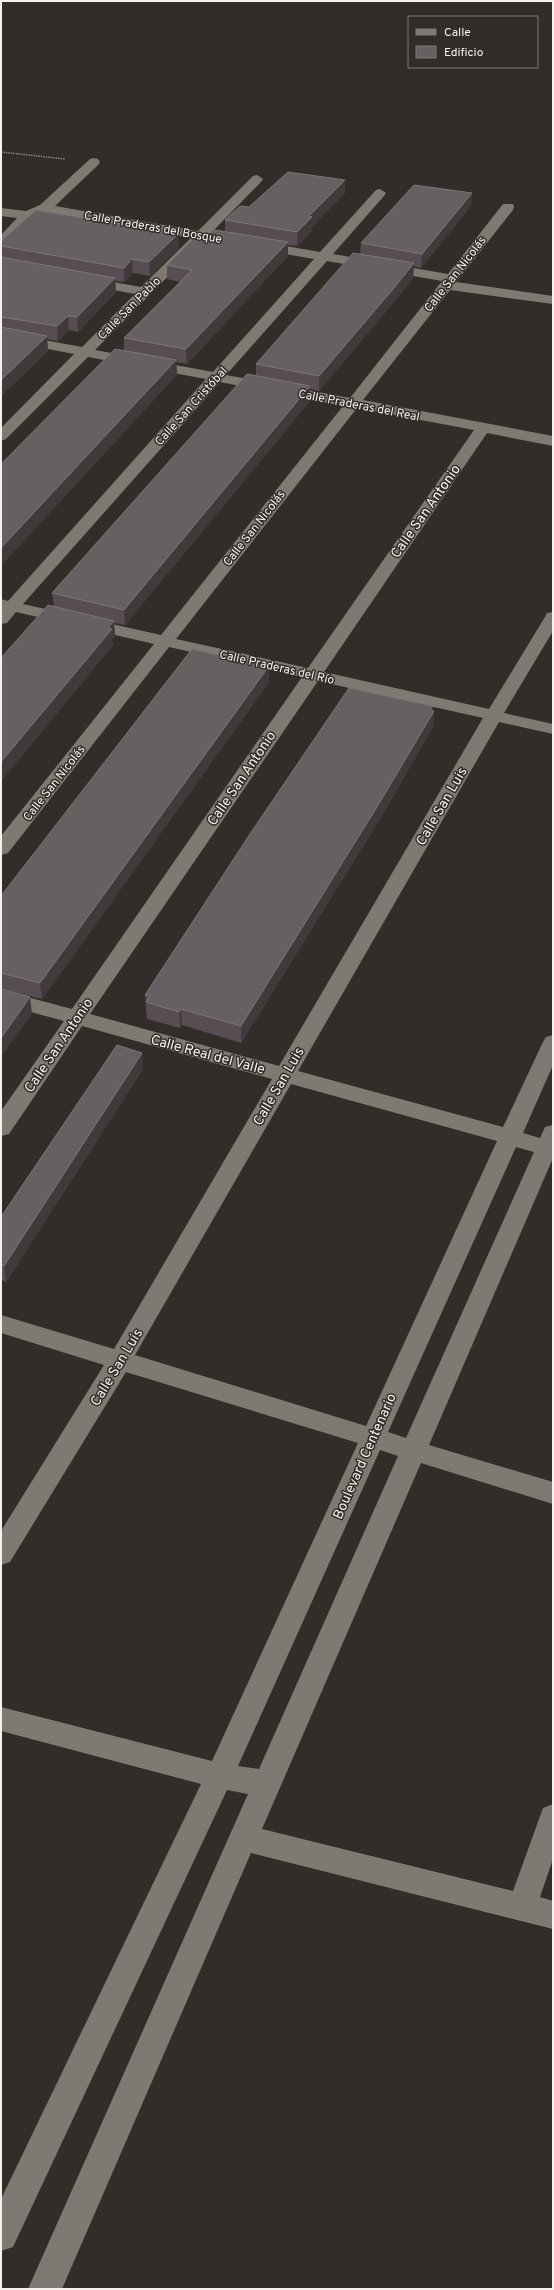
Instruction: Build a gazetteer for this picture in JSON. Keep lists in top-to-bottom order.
{
  "streets": {
    "street": [
      "Calle Praderas del Bosque",
      "Calle San Nicolás",
      "Calle San Pablo",
      "Calle Praderas del Real",
      "Calle San Cristóbal",
      "Calle San Antonio",
      "Calle Praderas del Río",
      "Calle San Luis",
      "Calle Real del Valle",
      "Boulevard Centenario"
    ]
  },
  "crossings": [
    ["Calle Praderas del Bosque", "Calle San Nicolás"],
    ["Calle Praderas del Bosque", "Calle San Pablo"],
    ["Calle Praderas del Bosque", "Calle San Cristóbal"],
    ["Calle San Nicolás", "Calle Praderas del Real"],
    ["Calle San Nicolás", "Calle Praderas del Río"],
    ["Calle San Pablo", "Calle Praderas del Real"],
    ["Calle Praderas del Real", "Calle San Cristóbal"],
    ["Calle Praderas del Real", "Calle San Antonio"],
    ["Calle San Cristóbal", "Calle Praderas del Río"],
    ["Calle San Antonio", "Calle Praderas del Río"],
    ["Calle San Antonio", "Calle Real del Valle"],
    ["Calle Praderas del Río", "Calle San Luis"],
    ["Calle San Luis", "Calle Real del Valle"],
    ["Calle Real del Valle", "Boulevard Centenario"]
  ],
  "legend": ["Calle", "Edificio"]
}
